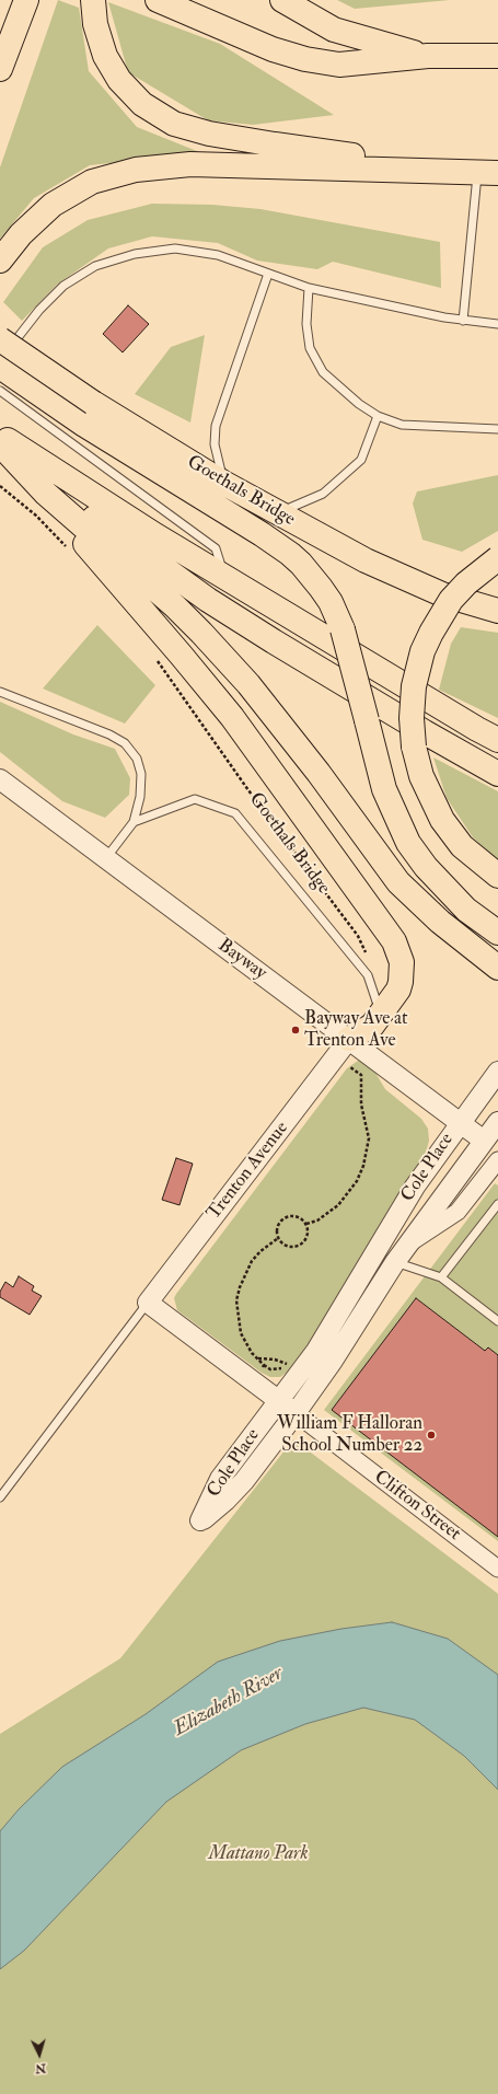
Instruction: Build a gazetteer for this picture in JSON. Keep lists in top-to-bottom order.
{
  "streets": {
    "highway": ["Goethals Bridge"],
    "street": [
      "Bayway",
      "Cole Place",
      "Trenton Avenue",
      "Clifton Street"
    ]
  },
  "crossings": [
    ["Bayway", "Cole Place"],
    ["Bayway", "Trenton Avenue"],
    ["Cole Place", "Clifton Street"],
    ["Trenton Avenue", "Clifton Street"]
  ],
  "water": ["Elizabeth River"],
  "parks": ["Mattano Park"],
  "places": ["Bayway Ave at Trenton Ave", "William F Halloran School Number 22"],
  "north": "bottom"
}
